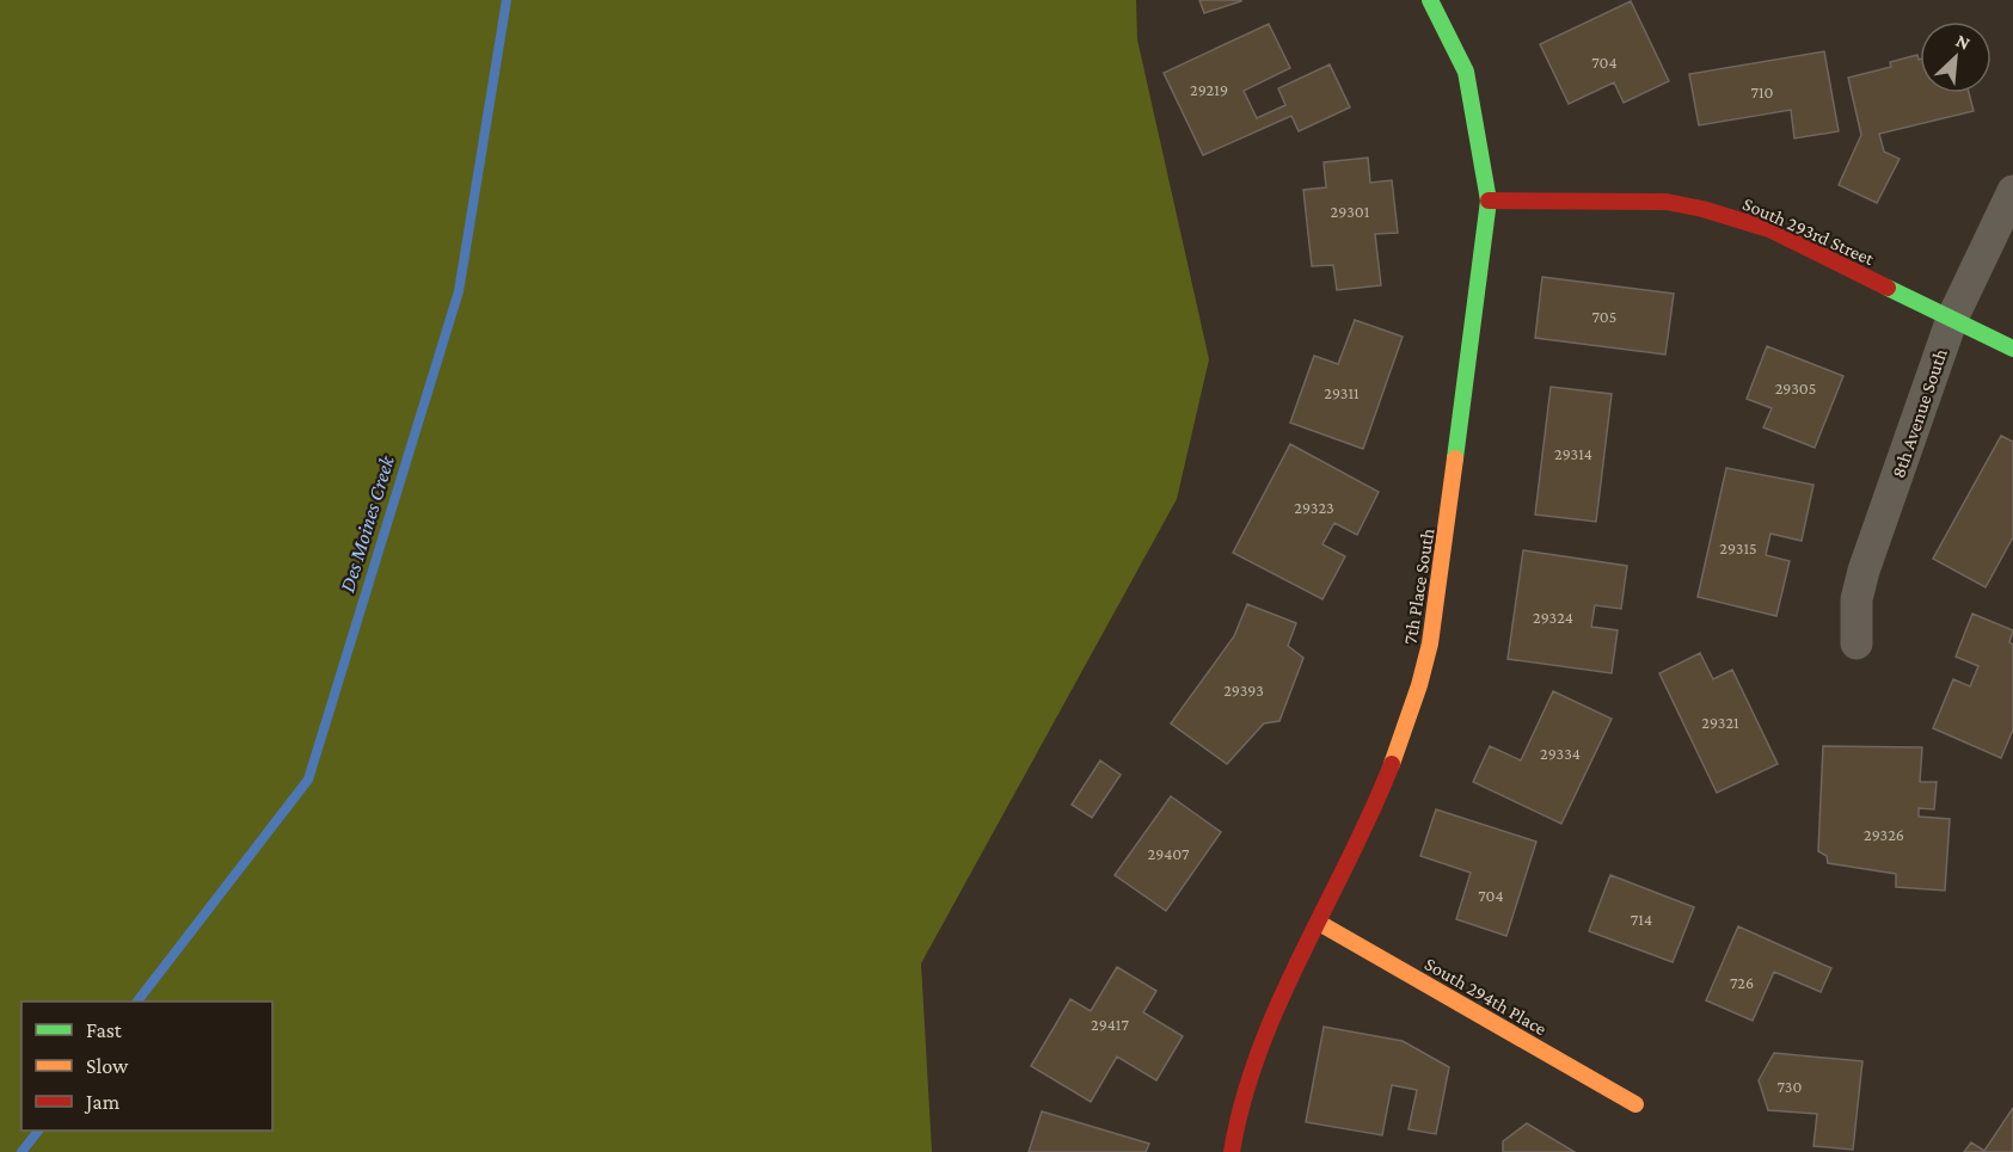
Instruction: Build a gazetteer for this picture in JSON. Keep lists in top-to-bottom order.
{
  "streets": {
    "street": [
      "South 293rd Street",
      "8th Avenue South",
      "7th Place South",
      "South 294th Place"
    ]
  },
  "crossings": [
    ["South 293rd Street", "8th Avenue South"],
    ["South 293rd Street", "7th Place South"],
    ["7th Place South", "South 294th Place"]
  ],
  "water": ["Des Moines Creek"],
  "house_numbers": [
    "704",
    "29219",
    "710",
    "29301",
    "705",
    "29305",
    "29311",
    "29314",
    "29323",
    "29315",
    "29324",
    "29393",
    "29321",
    "29334",
    "29326",
    "29407",
    "704",
    "714",
    "726",
    "29417",
    "730"
  ],
  "legend": ["Fast", "Slow", "Jam"],
  "north": "top right"
}
